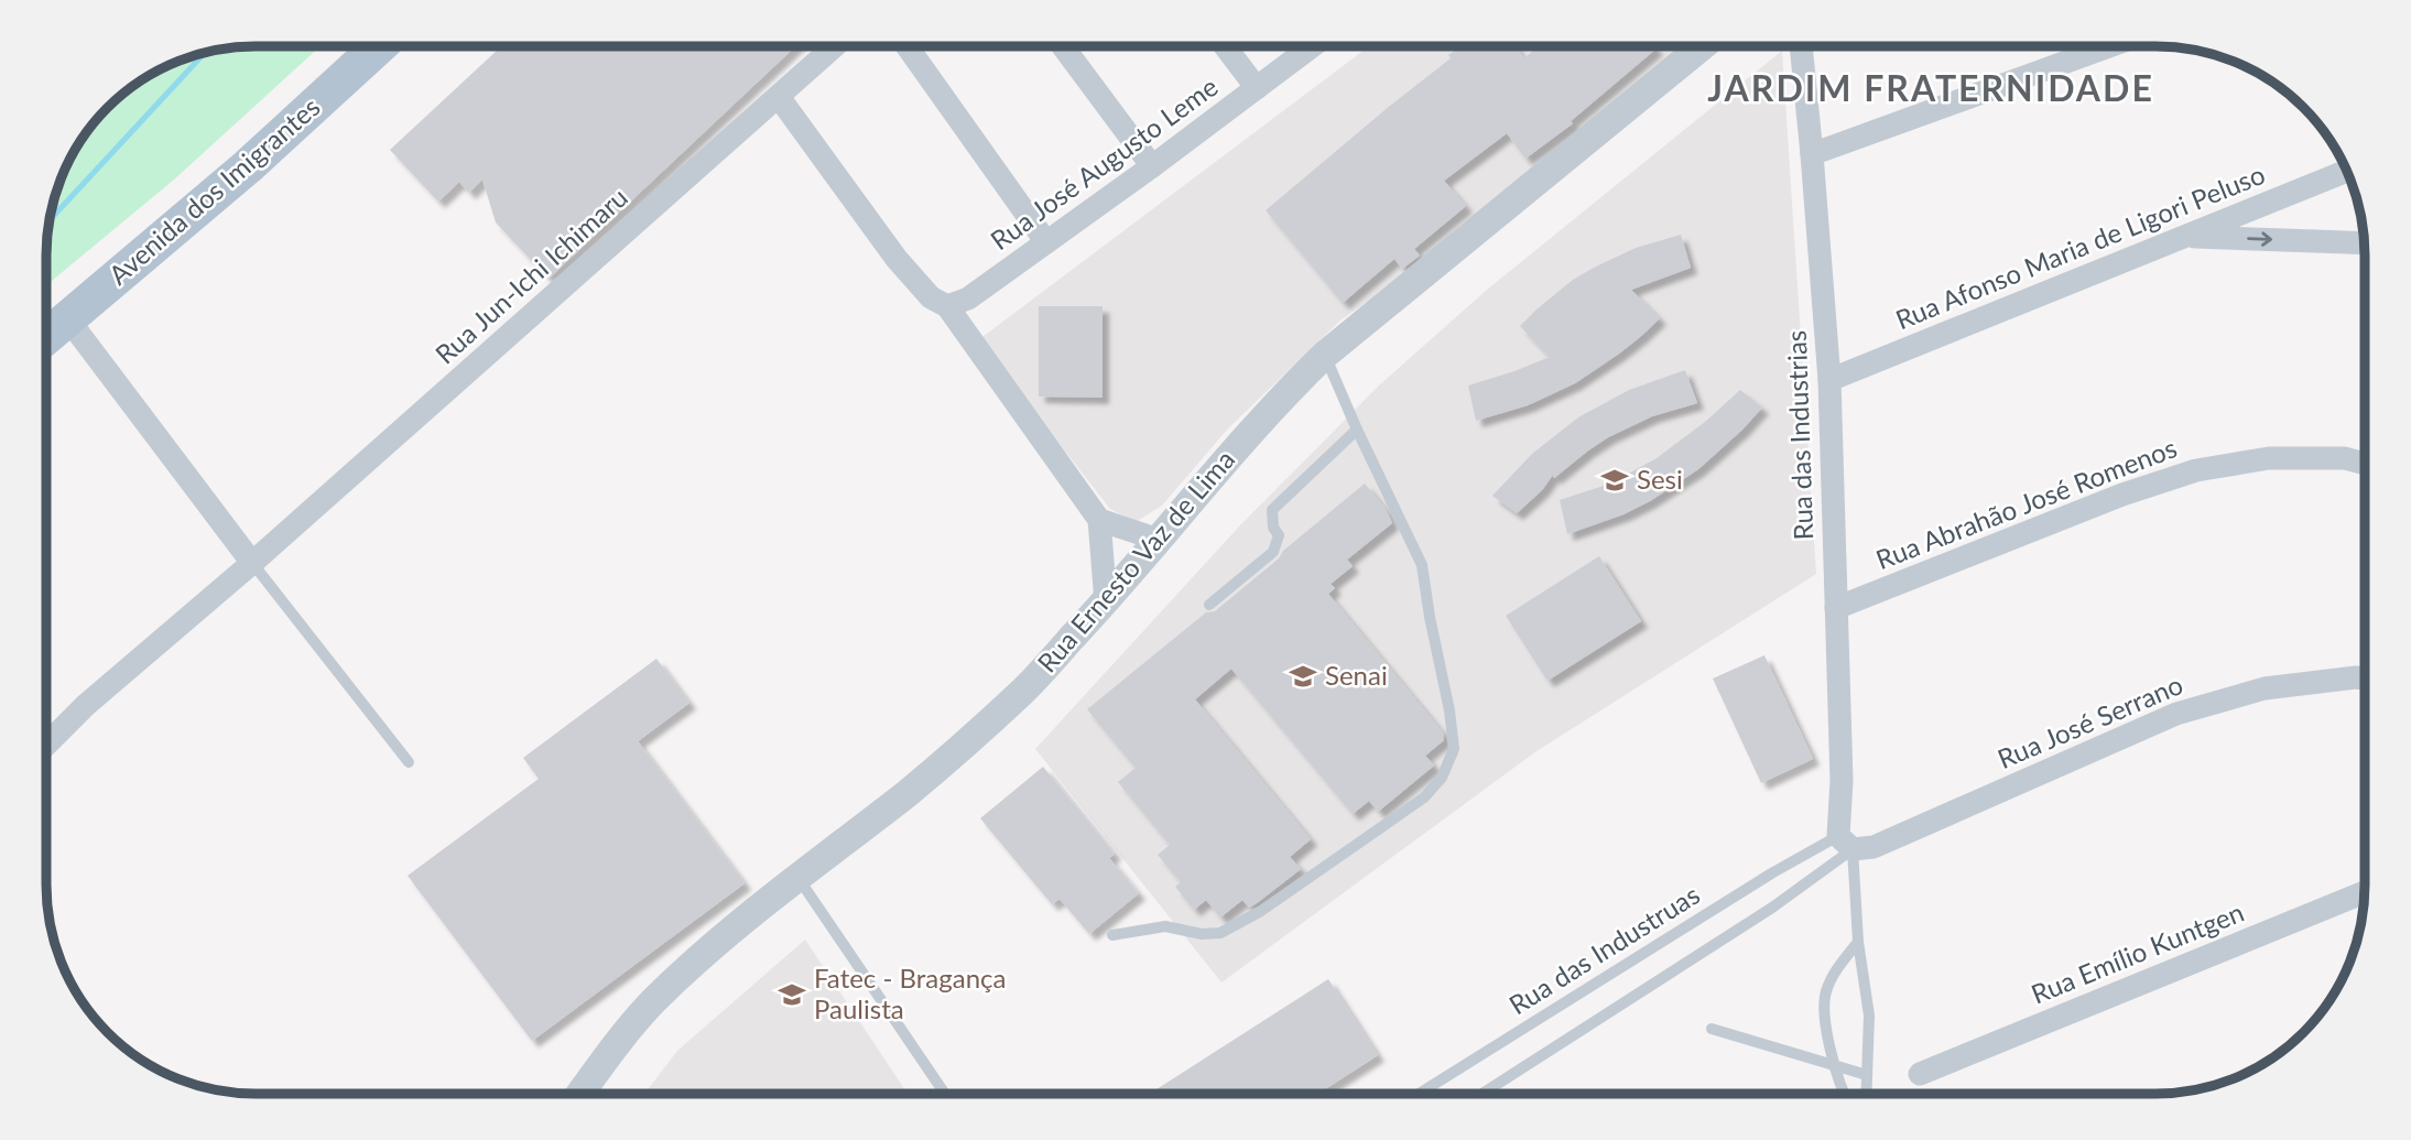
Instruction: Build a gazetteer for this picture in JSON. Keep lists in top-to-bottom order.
{
  "streets": {
    "main road": ["Avenida dos Imigrantes"],
    "street": [
      "Rua José Augusto Leme",
      "Rua Afonso Maria de Ligori Peluso",
      "Rua Jun-Ichi Ichimaru",
      "Rua das Industrias",
      "Rua Abrahão José Romenos",
      "Rua Ernesto Vaz de Lima",
      "Rua José Serrano",
      "Rua Emílio Kuntgen"
    ],
    "lane": ["Rua das Industruas"]
  },
  "crossings": [
    ["Rua Afonso Maria de Ligori Peluso", "Rua das Industrias"],
    ["Rua das Industrias", "Rua Abrahão José Romenos"],
    ["Rua das Industrias", "Rua José Serrano"],
    ["Rua das Industrias", "Rua das Industruas"],
    ["Rua José Serrano", "Rua das Industruas"]
  ],
  "districts": ["JARDIM FRATERNIDADE"],
  "places": {
    "school or university": ["Sesi", "Senai", "Fatec - Bragança Paulista"]
  }
}
